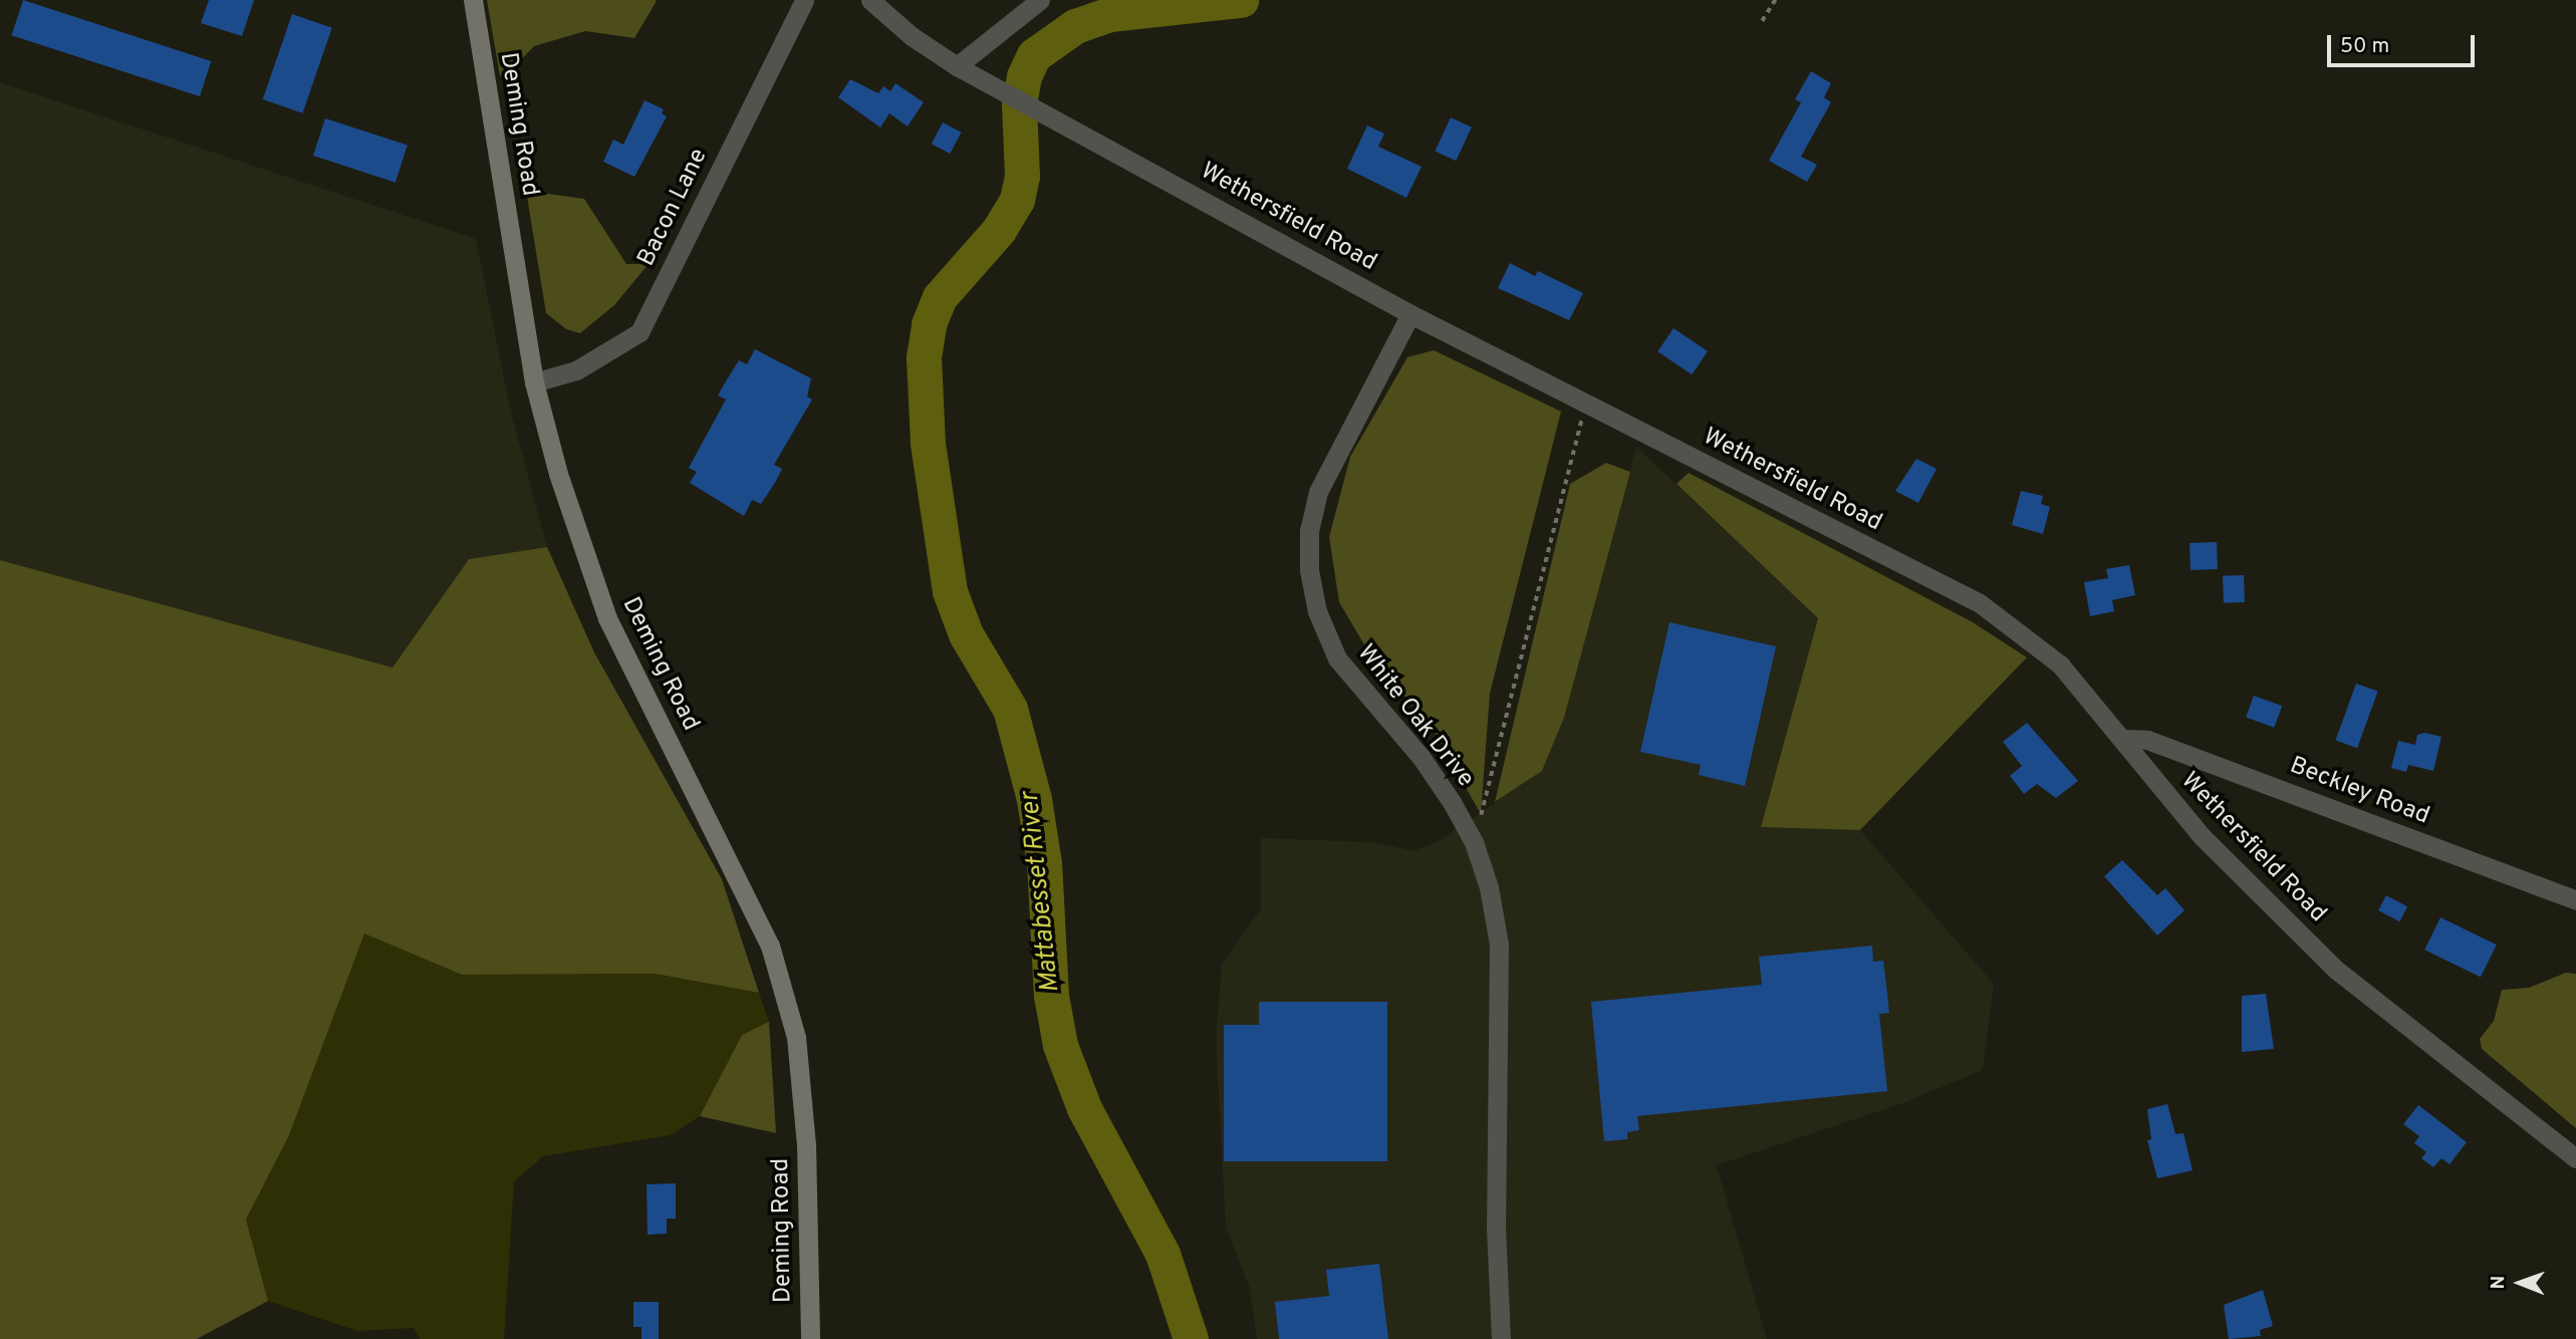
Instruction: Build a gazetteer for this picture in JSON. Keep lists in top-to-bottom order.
{
  "streets": {
    "main road": ["Deming Road"],
    "street": [
      "Bacon Lane",
      "Wethersfield Road",
      "White Oak Drive",
      "Beckley Road"
    ]
  },
  "crossings": [
    ["Deming Road", "Bacon Lane"],
    ["Wethersfield Road", "White Oak Drive"],
    ["Wethersfield Road", "Beckley Road"]
  ],
  "water": ["Mattabesset River"],
  "scale_bar": "50 m",
  "north": "left"
}
